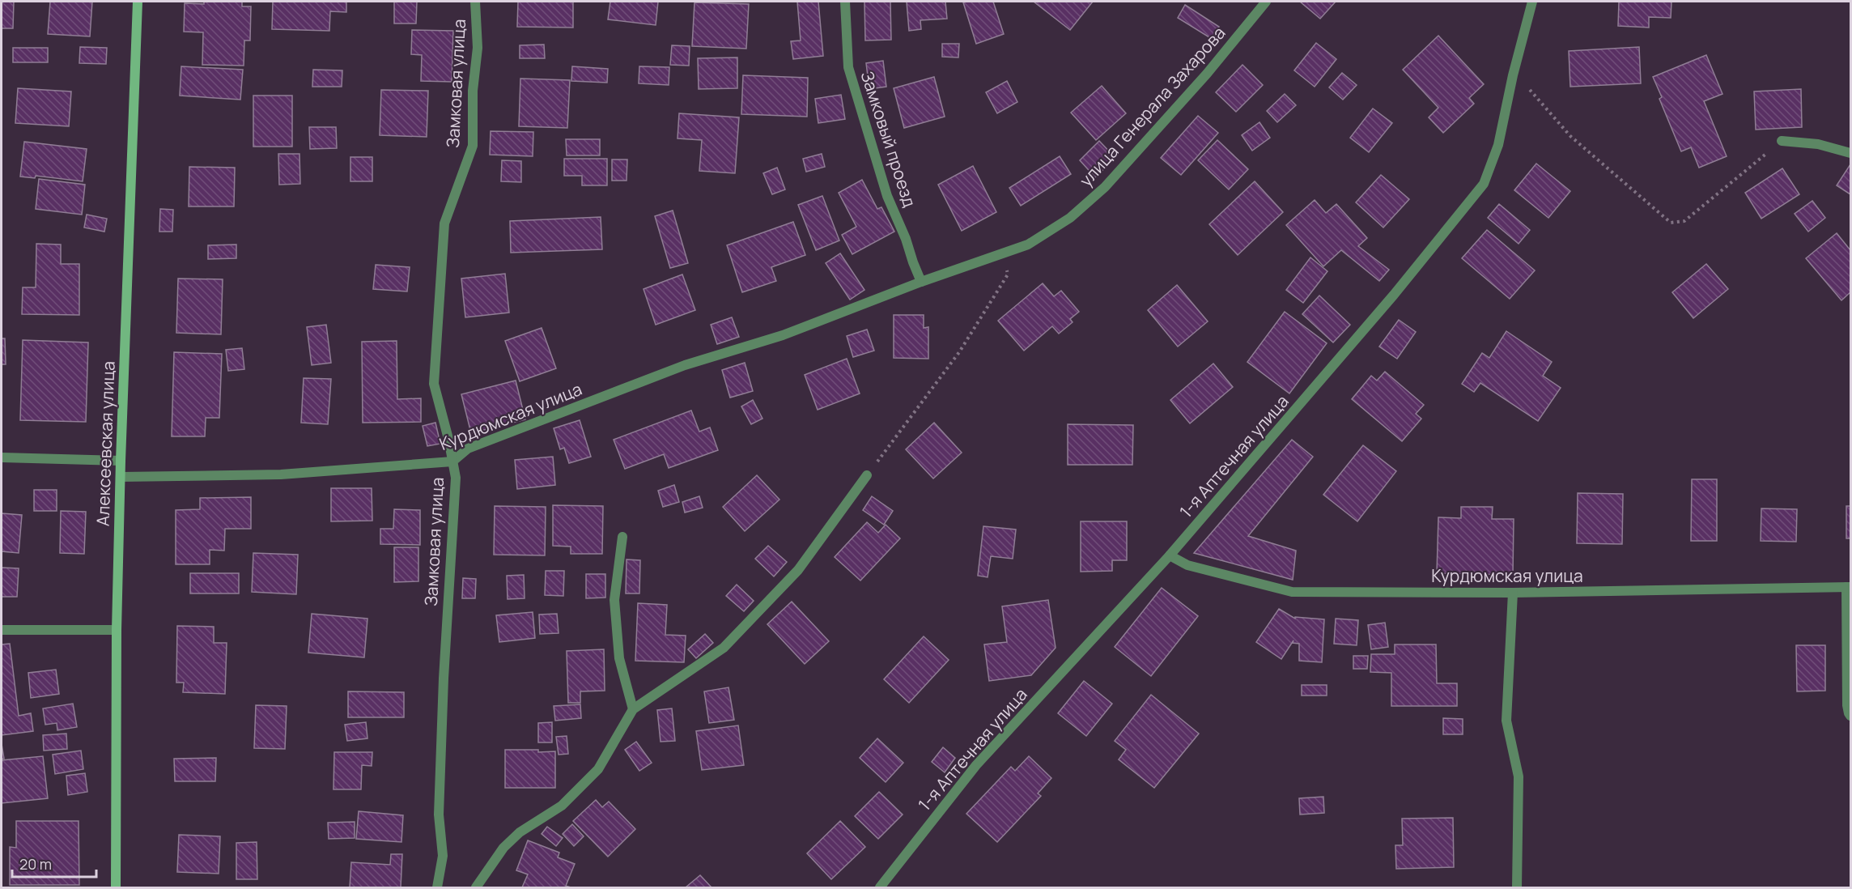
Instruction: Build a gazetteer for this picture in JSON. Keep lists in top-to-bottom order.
{
  "streets": {
    "street": [
      "Замковая улица",
      "улица Генерала Захарова",
      "Замковый проезд",
      "Курдюмская улица",
      "Алексеевская улица",
      "1-я Аптечная улица"
    ]
  },
  "crossings": [
    ["Замковая улица", "Курдюмская улица"],
    ["улица Генерала Захарова", "Замковый проезд"],
    ["улица Генерала Захарова", "Курдюмская улица"],
    ["Замковый проезд", "Курдюмская улица"],
    ["Курдюмская улица", "Алексеевская улица"],
    ["Курдюмская улица", "1-я Аптечная улица"]
  ],
  "scale_bar": "20 m"
}
